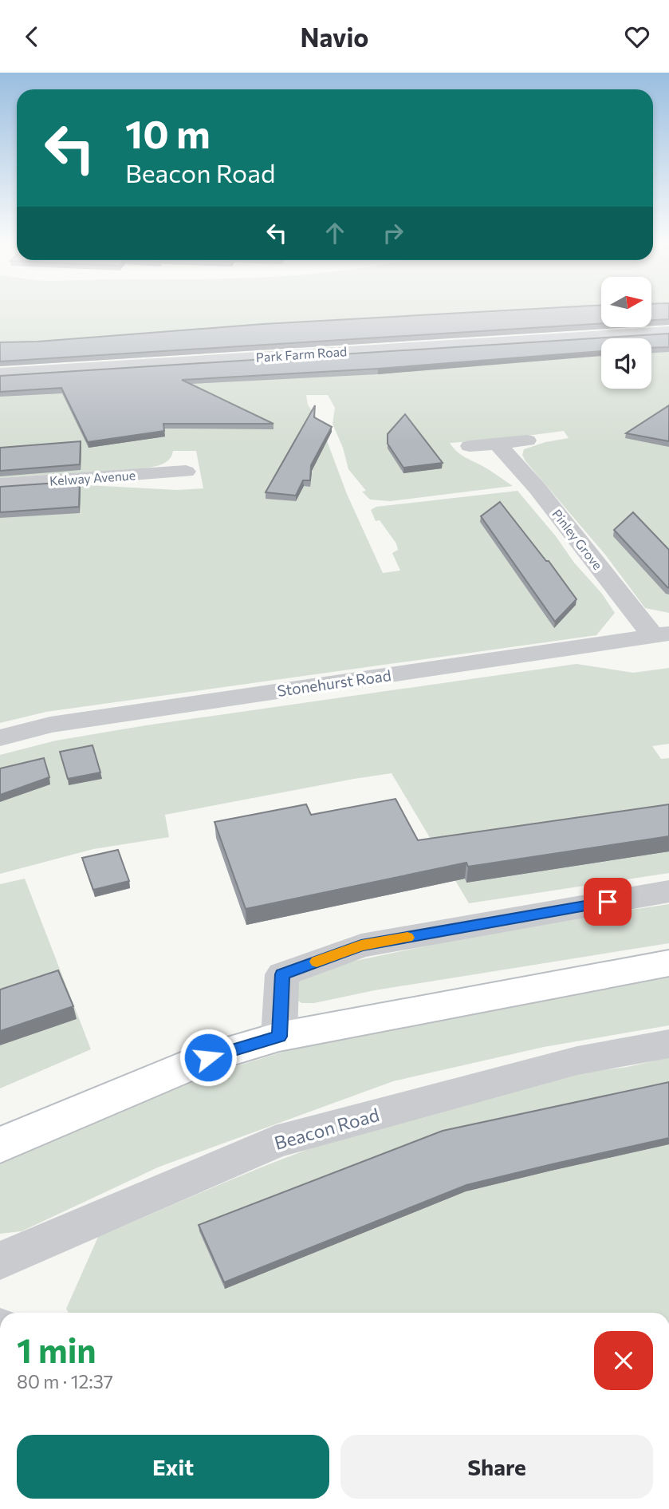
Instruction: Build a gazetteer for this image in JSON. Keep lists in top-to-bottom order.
{
  "streets": {
    "street": [
      "Park Farm Road",
      "Kelway Avenue",
      "Pinley Grove",
      "Stonehurst Road",
      "Beacon Road"
    ]
  },
  "crossings": [
    ["Pinley Grove", "Stonehurst Road"]
  ],
  "north": "right",
  "page": {
    "header": "Navio",
    "turn": ["10 m", "Beacon Road"],
    "heading": ["1 min", "80 m · 12:37"],
    "buttons": ["Exit", "Share"]
  }
}
